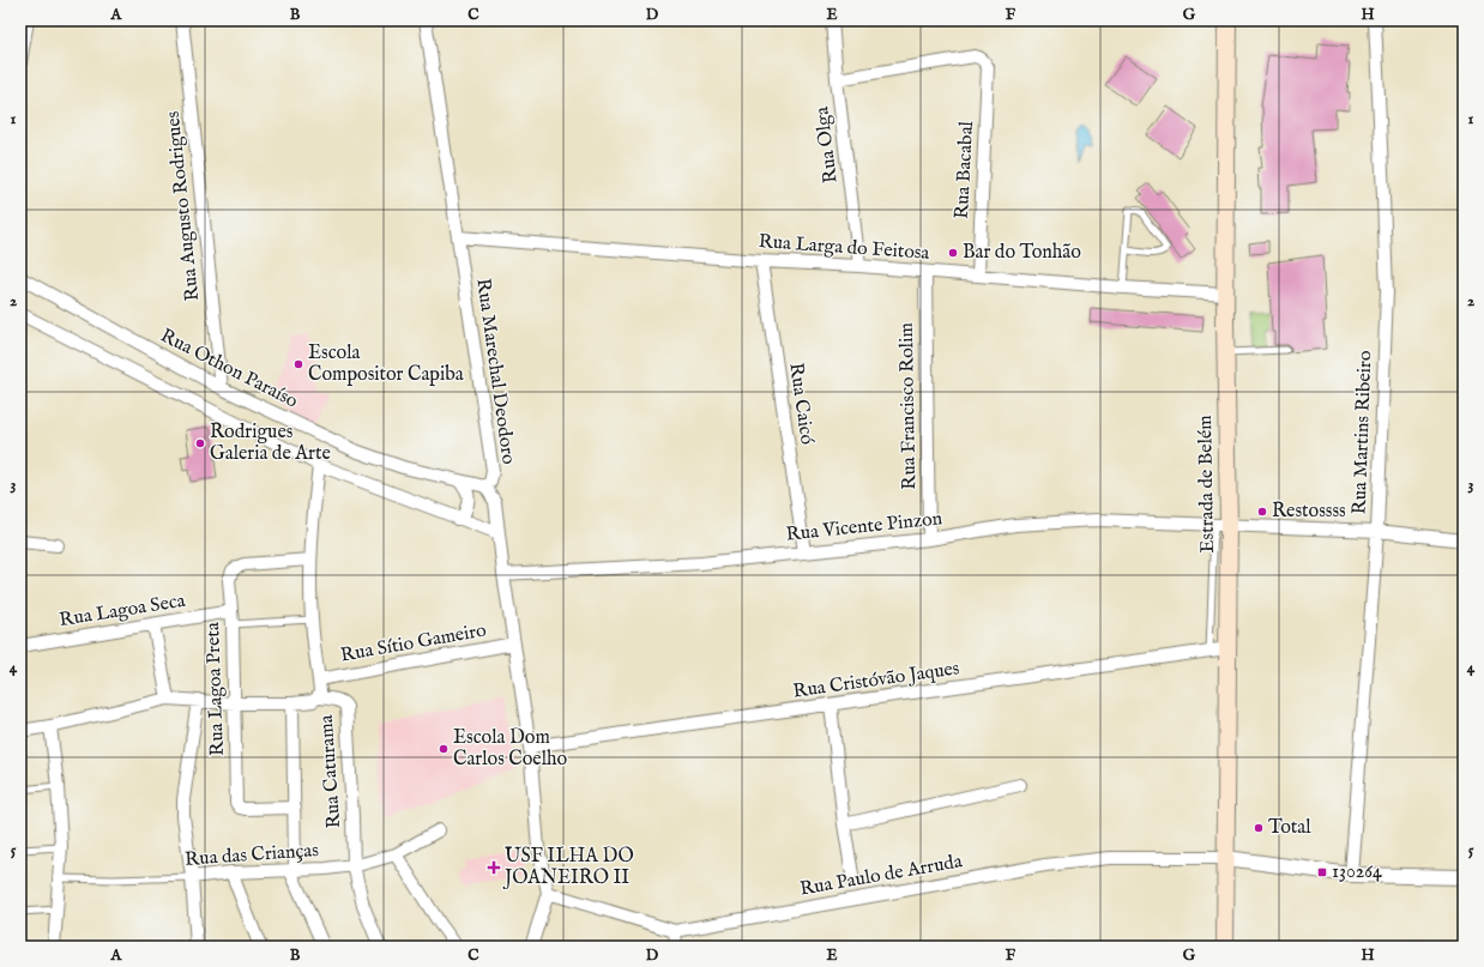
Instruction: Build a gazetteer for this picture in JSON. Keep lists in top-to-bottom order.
{
  "streets": {
    "main road": ["Estrada de Belém"],
    "street": [
      "Rua Olga",
      "Rua Bacabal",
      "Rua Augusto Rodrigues",
      "Rua Larga do Feitosa",
      "Rua Othon Paraíso",
      "Rua Marechal Deodoro",
      "Rua Caicó",
      "Rua Francisco Rolim",
      "Rua Martins Ribeiro",
      "Rua Vicente Pinzon",
      "Rua Lagoa Seca",
      "Rua Sítio Gameiro",
      "Rua Cristóvão Jaques",
      "Rua Lagoa Preta",
      "Rua Caturama",
      "Rua das Crianças",
      "Rua Paulo de Arruda"
    ]
  },
  "crossings": [
    ["Rua Olga", "Rua Bacabal"],
    ["Rua Olga", "Rua Larga do Feitosa"],
    ["Rua Bacabal", "Rua Larga do Feitosa"],
    ["Rua Augusto Rodrigues", "Rua Othon Paraíso"],
    ["Rua Larga do Feitosa", "Rua Marechal Deodoro"],
    ["Rua Larga do Feitosa", "Rua Caicó"],
    ["Rua Larga do Feitosa", "Rua Francisco Rolim"],
    ["Rua Larga do Feitosa", "Estrada de Belém"],
    ["Rua Othon Paraíso", "Rua Marechal Deodoro"],
    ["Rua Marechal Deodoro", "Rua Vicente Pinzon"],
    ["Rua Marechal Deodoro", "Rua Sítio Gameiro"],
    ["Rua Marechal Deodoro", "Rua Cristóvão Jaques"],
    ["Rua Marechal Deodoro", "Rua Paulo de Arruda"],
    ["Rua Caicó", "Rua Vicente Pinzon"],
    ["Rua Francisco Rolim", "Rua Vicente Pinzon"],
    ["Rua Martins Ribeiro", "Rua Vicente Pinzon"],
    ["Estrada de Belém", "Rua Vicente Pinzon"],
    ["Estrada de Belém", "Rua Cristóvão Jaques"],
    ["Estrada de Belém", "Rua Paulo de Arruda"],
    ["Rua Lagoa Seca", "Rua Lagoa Preta"],
    ["Rua Lagoa Preta", "Rua Caturama"],
    ["Rua Caturama", "Rua das Crianças"]
  ],
  "places": {
    "other": [
      "Bar do Tonhão",
      "Escola Compositor Capiba",
      "Rodrigues Galeria de Arte",
      "Restossss",
      "Escola Dom Carlos Coelho",
      "Total"
    ],
    "health": ["USF ILHA DO JOANEIRO II"],
    "transit": ["130264"]
  },
  "grid": {
    "columns": [
      "A",
      "B",
      "C",
      "D",
      "E",
      "F",
      "G",
      "H"
    ],
    "rows": [
      "1",
      "2",
      "3",
      "4",
      "5"
    ]
  }
}
